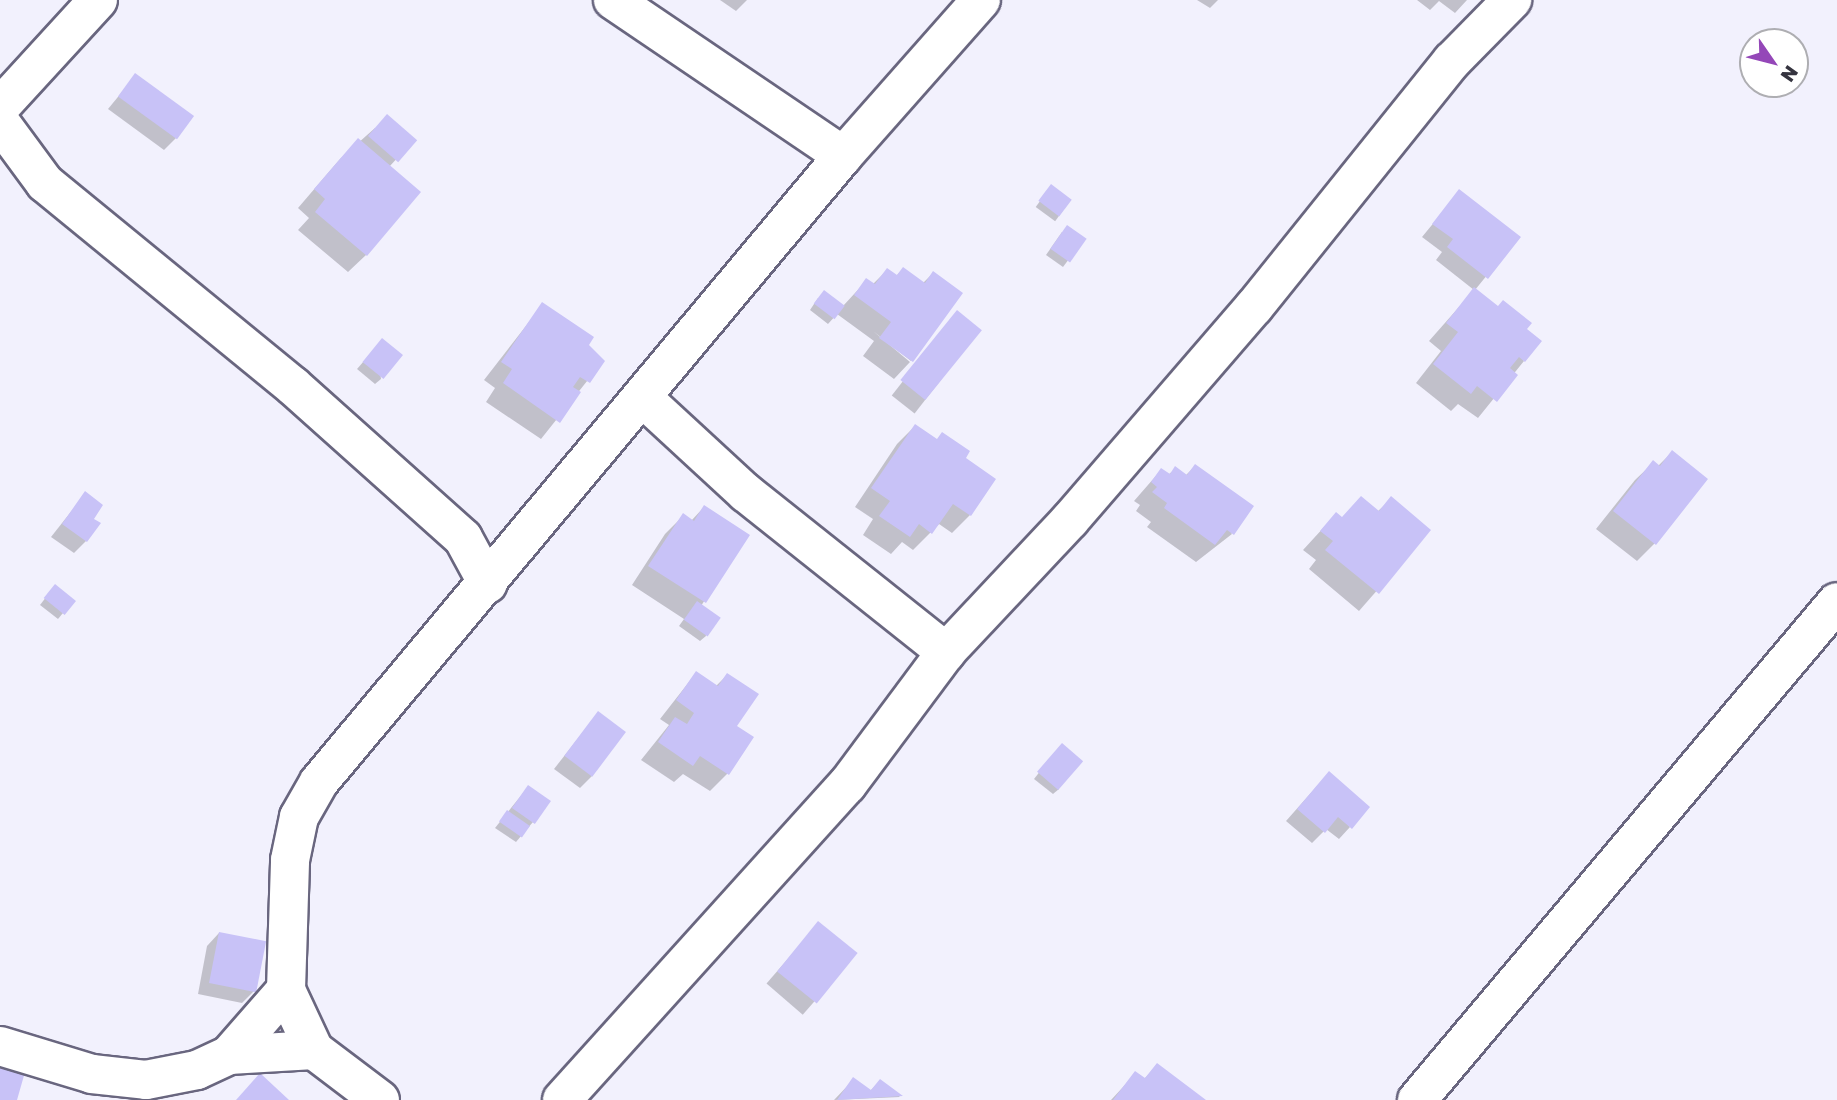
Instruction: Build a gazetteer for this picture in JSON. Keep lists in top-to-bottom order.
{
  "north": "bottom right"
}
